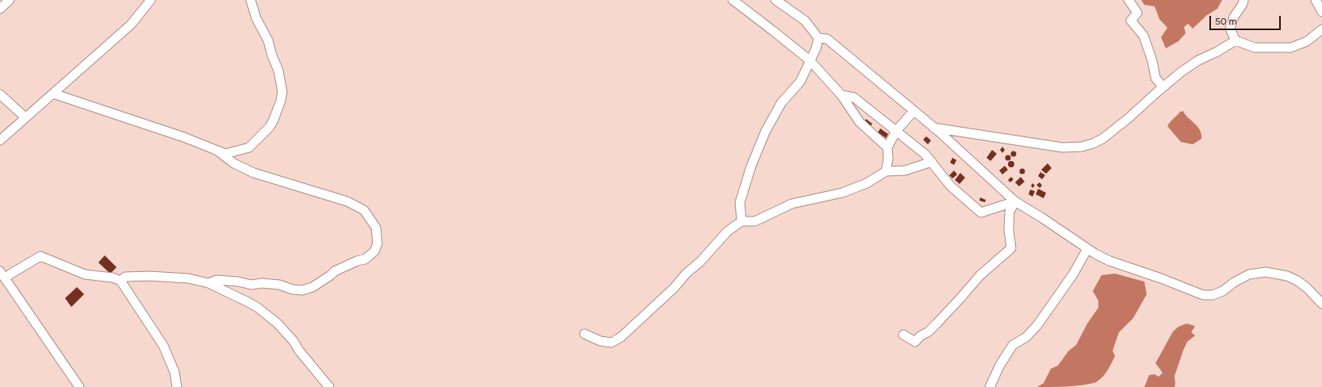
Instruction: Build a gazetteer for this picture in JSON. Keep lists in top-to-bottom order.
{
  "scale_bar": "50 m"
}
